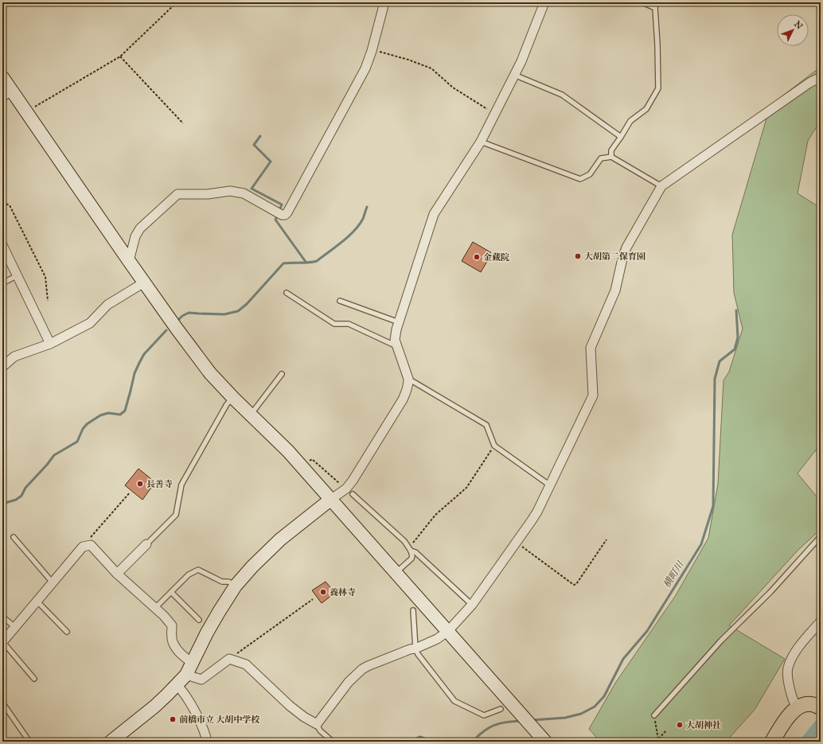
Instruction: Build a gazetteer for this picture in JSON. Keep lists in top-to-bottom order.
{
  "water": ["横町川"],
  "places": [
    "大胡第二保育園",
    "金蔵院",
    "長善寺",
    "養林寺",
    "前橋市立 大胡中学校",
    "大胡神社"
  ],
  "north": "top right"
}
